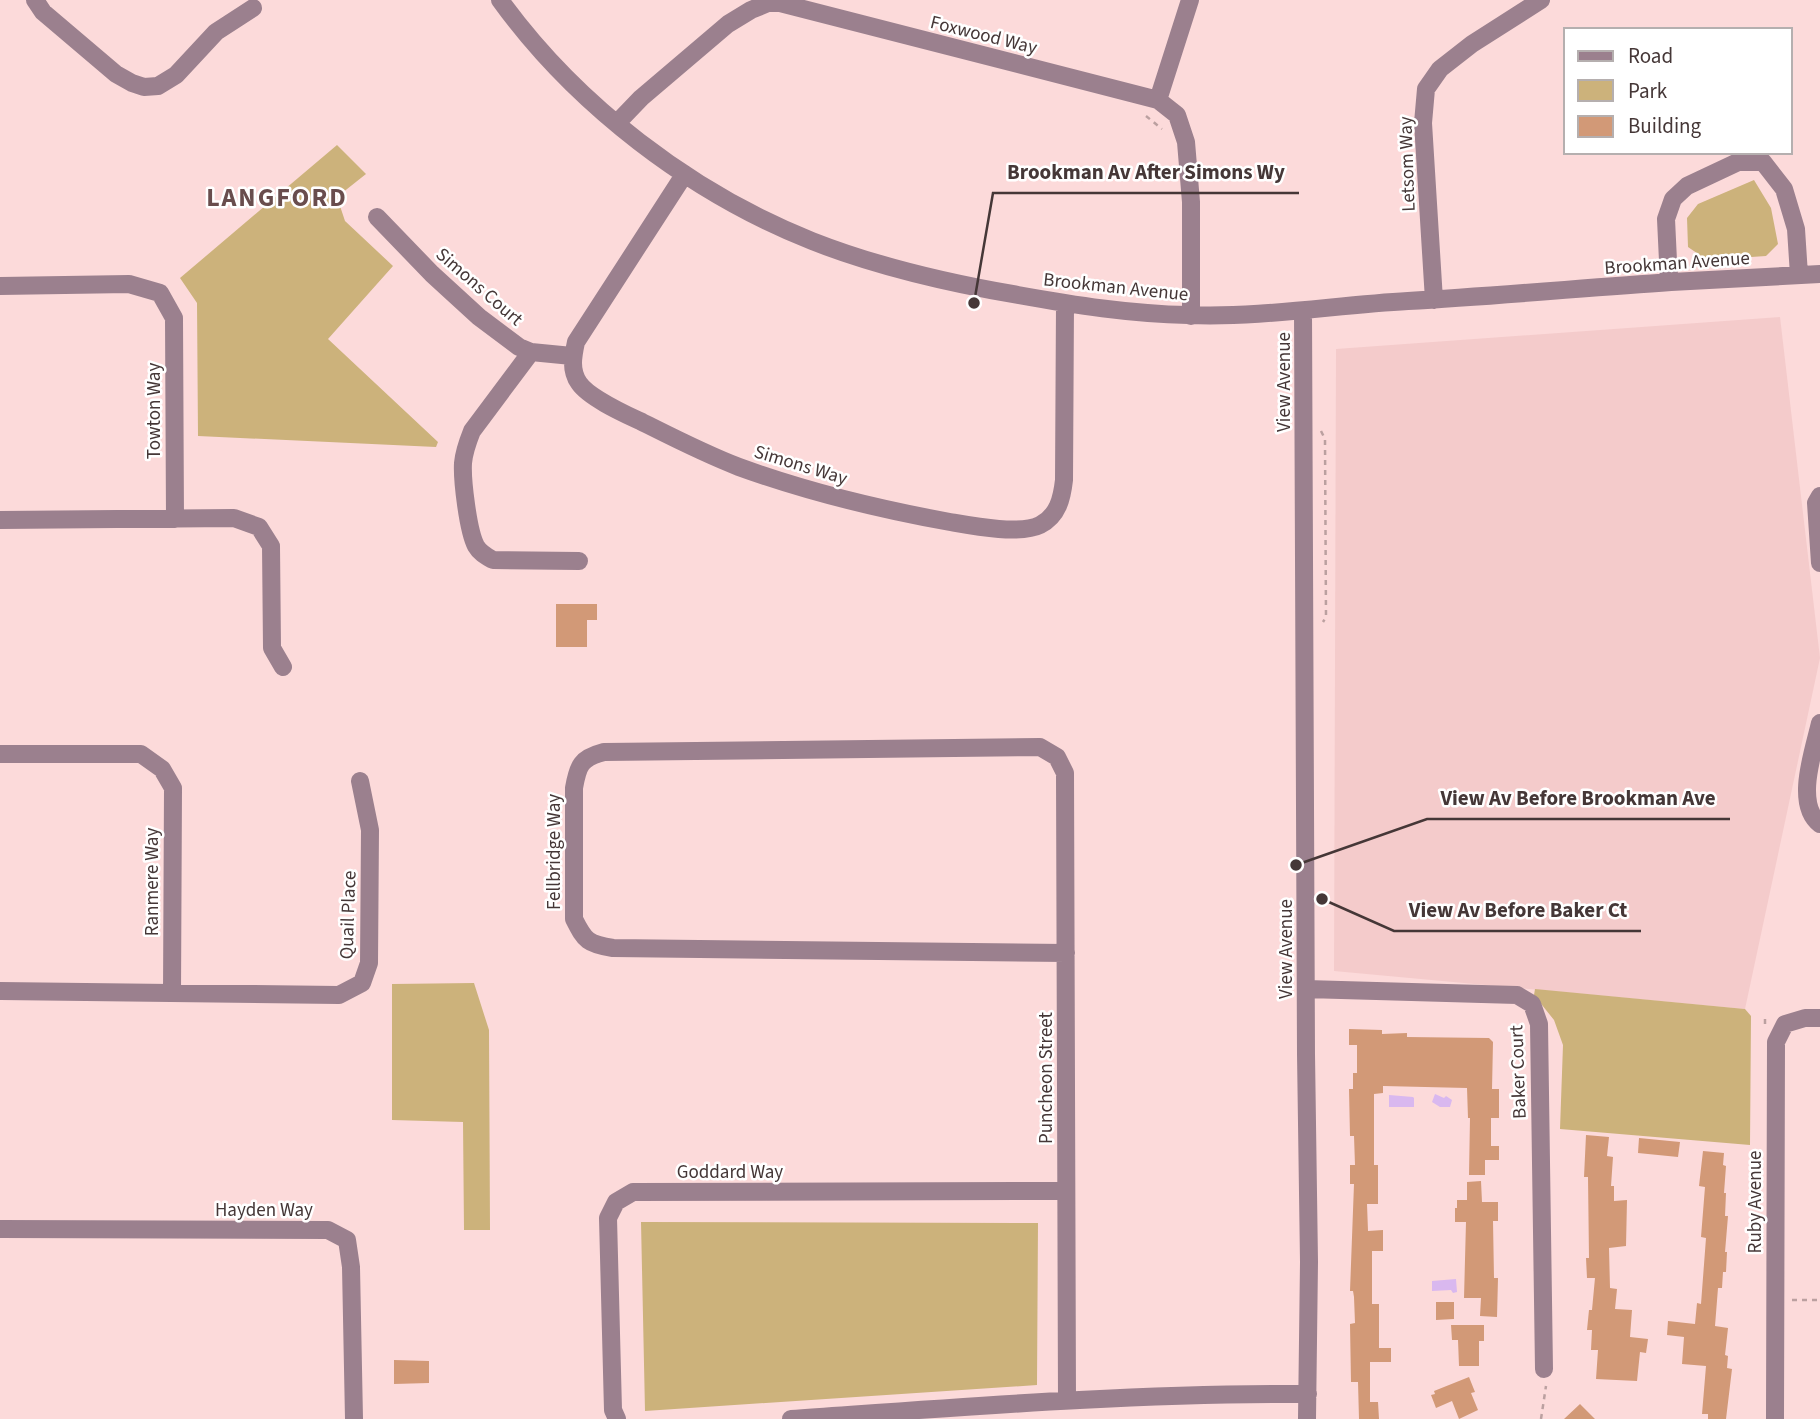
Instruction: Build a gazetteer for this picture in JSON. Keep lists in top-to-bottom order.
{
  "streets": {
    "street": [
      "Foxwood Way",
      "Letsom Way",
      "Brookman Avenue",
      "Simons Court",
      "View Avenue",
      "Towton Way",
      "Simons Way",
      "Fellbridge Way",
      "Ranmere Way",
      "Quail Place",
      "Baker Court",
      "Puncheon Street",
      "Goddard Way",
      "Ruby Avenue",
      "Hayden Way"
    ]
  },
  "crossings": [
    ["Foxwood Way", "Brookman Avenue"],
    ["Letsom Way", "Brookman Avenue"],
    ["Brookman Avenue", "View Avenue"],
    ["Brookman Avenue", "Simons Way"],
    ["Simons Court", "Simons Way"],
    ["View Avenue", "Baker Court"],
    ["Fellbridge Way", "Puncheon Street"],
    ["Ranmere Way", "Quail Place"],
    ["Puncheon Street", "Goddard Way"]
  ],
  "districts": ["LANGFORD"],
  "places": ["Brookman Av After Simons Wy", "View Av Before Brookman Ave", "View Av Before Baker Ct"],
  "legend": ["Road", "Park", "Building"]
}
